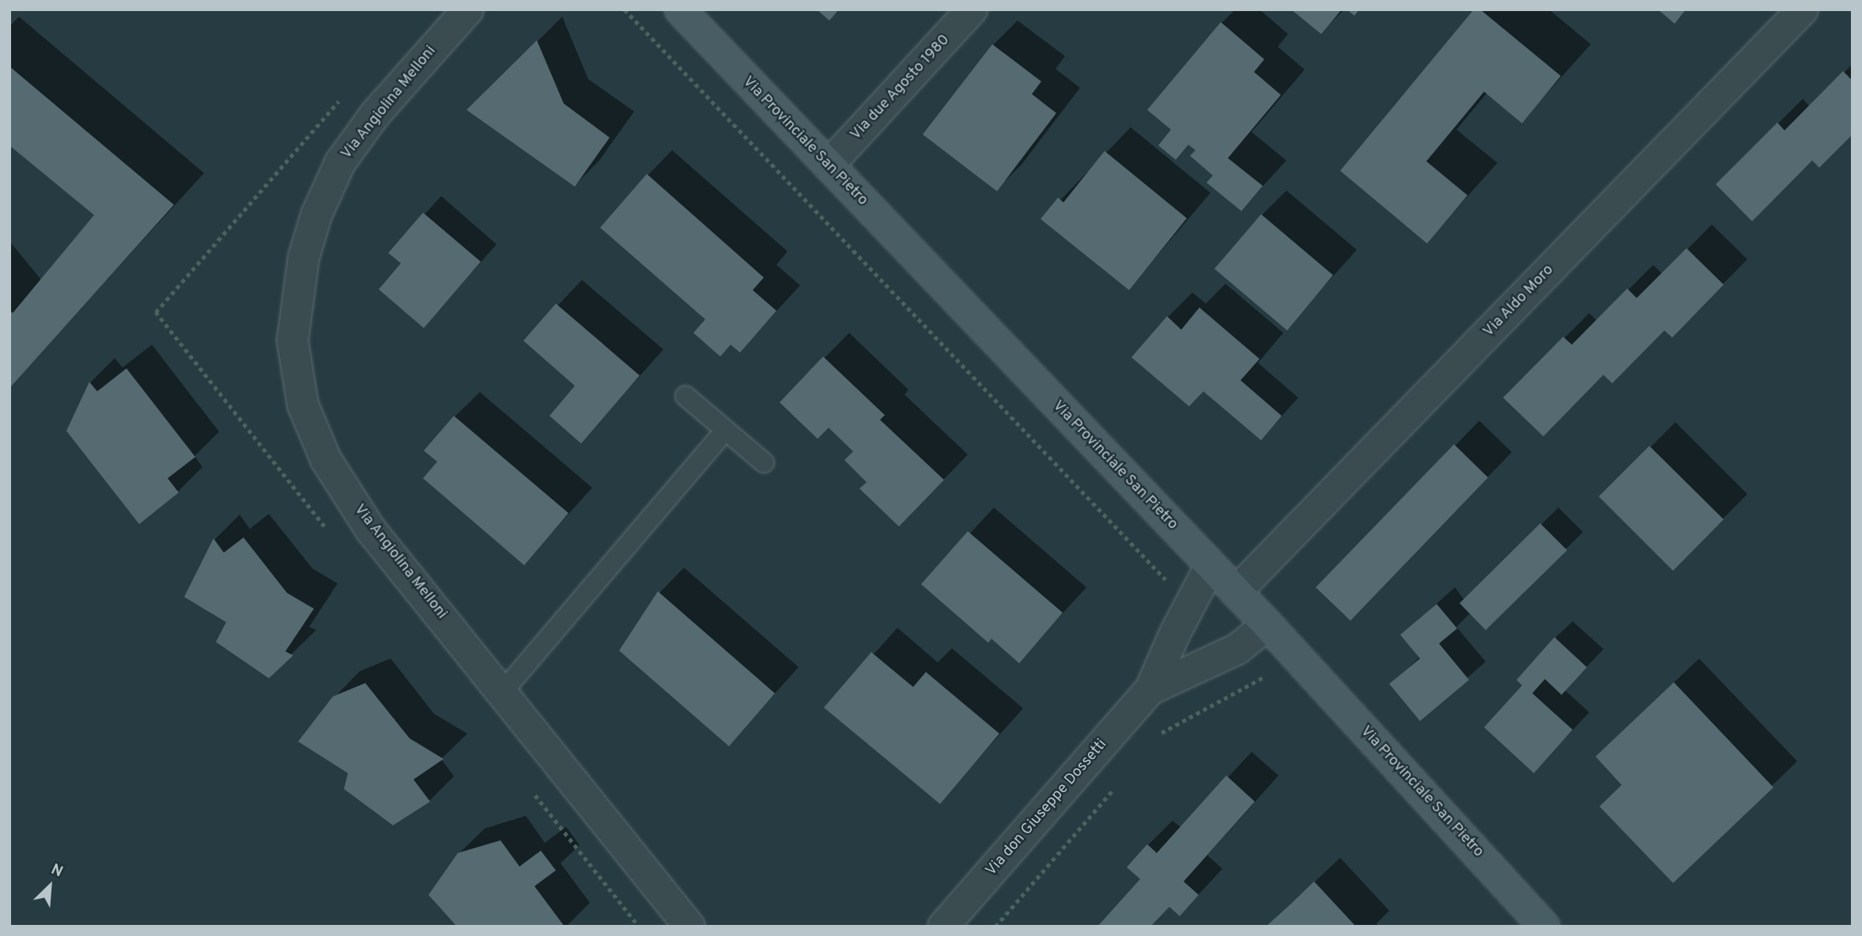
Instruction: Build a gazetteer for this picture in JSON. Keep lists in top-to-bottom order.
{
  "streets": {
    "main road": ["Via Provinciale San Pietro"],
    "street": [
      "Via due Agosto 1980",
      "Via Angiolina Melloni",
      "Via Aldo Moro",
      "Via don Giuseppe Dossetti"
    ]
  },
  "crossings": [
    ["Via due Agosto 1980", "Via Provinciale San Pietro"],
    ["Via Provinciale San Pietro", "Via Aldo Moro"],
    ["Via Provinciale San Pietro", "Via don Giuseppe Dossetti"]
  ],
  "north": "top right"
}
